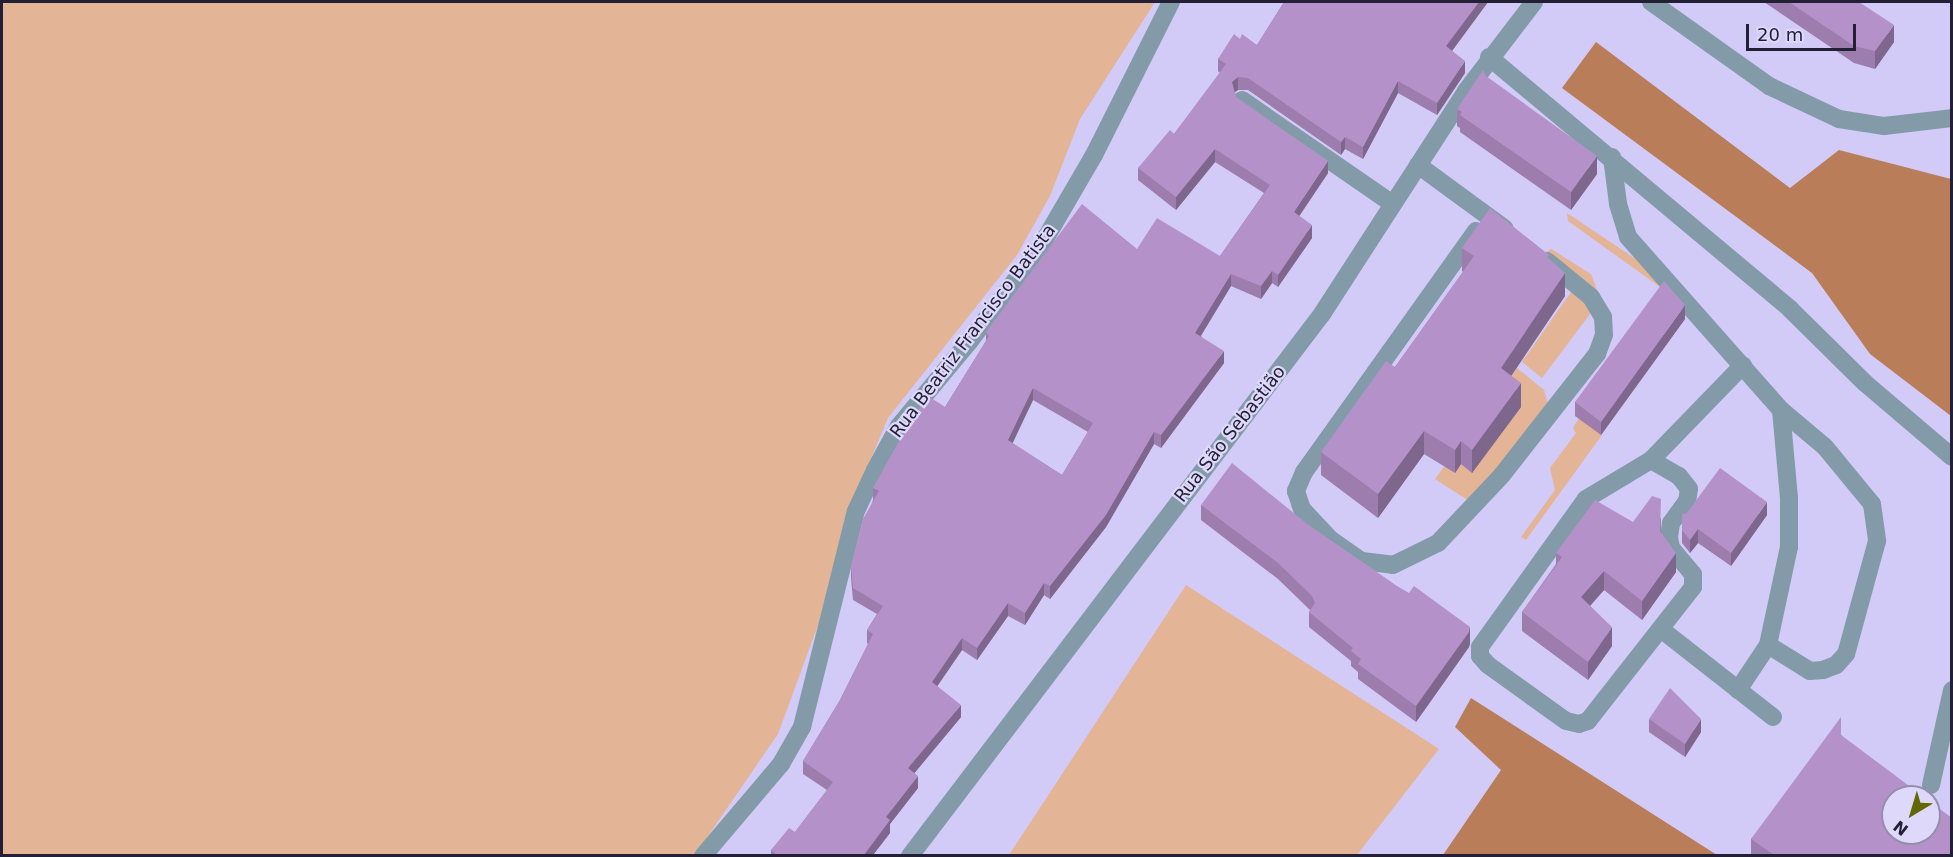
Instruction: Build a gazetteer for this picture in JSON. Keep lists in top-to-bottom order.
{
  "streets": {
    "street": ["Rua Beatriz Francisco Batista", "Rua São Sebastião"]
  },
  "scale_bar": "20 m",
  "north": "bottom left"
}
